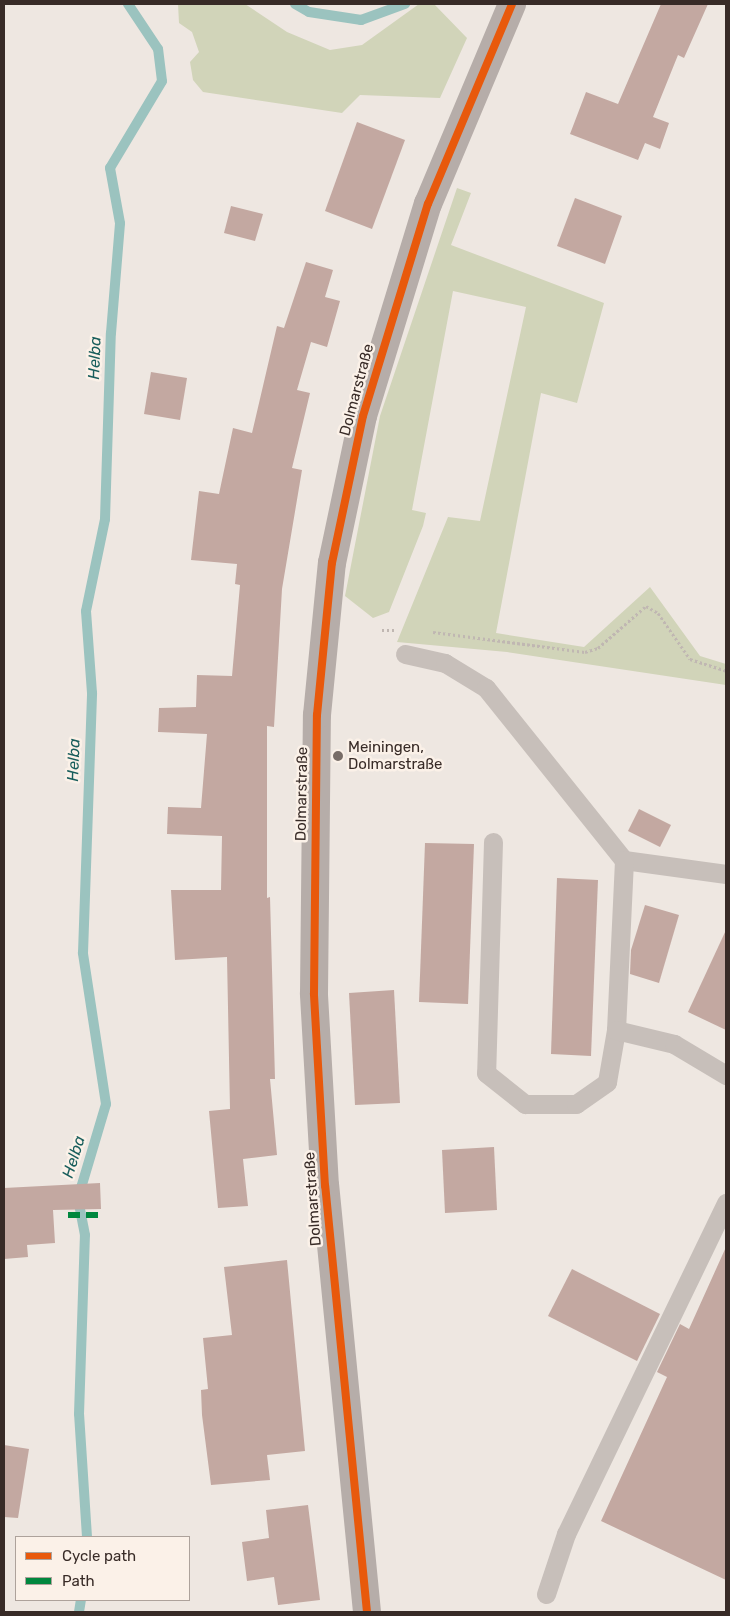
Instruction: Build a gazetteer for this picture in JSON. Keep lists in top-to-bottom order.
{
  "streets": {
    "main road": ["Dolmarstraße"]
  },
  "water": ["Helba"],
  "places": ["Meiningen, Dolmarstraße"],
  "legend": ["Cycle path", "Path"]
}
